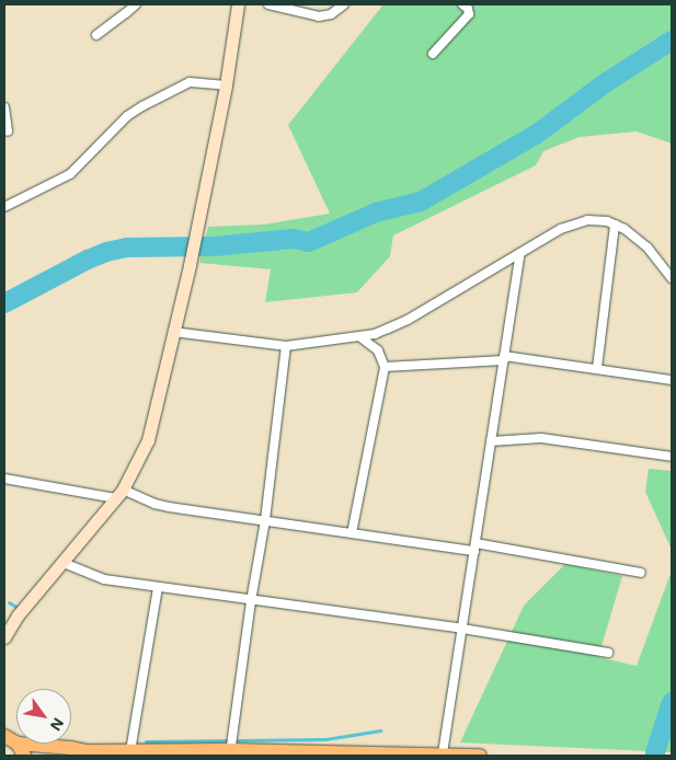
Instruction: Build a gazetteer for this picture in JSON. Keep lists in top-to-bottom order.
{
  "north": "bottom right"
}
